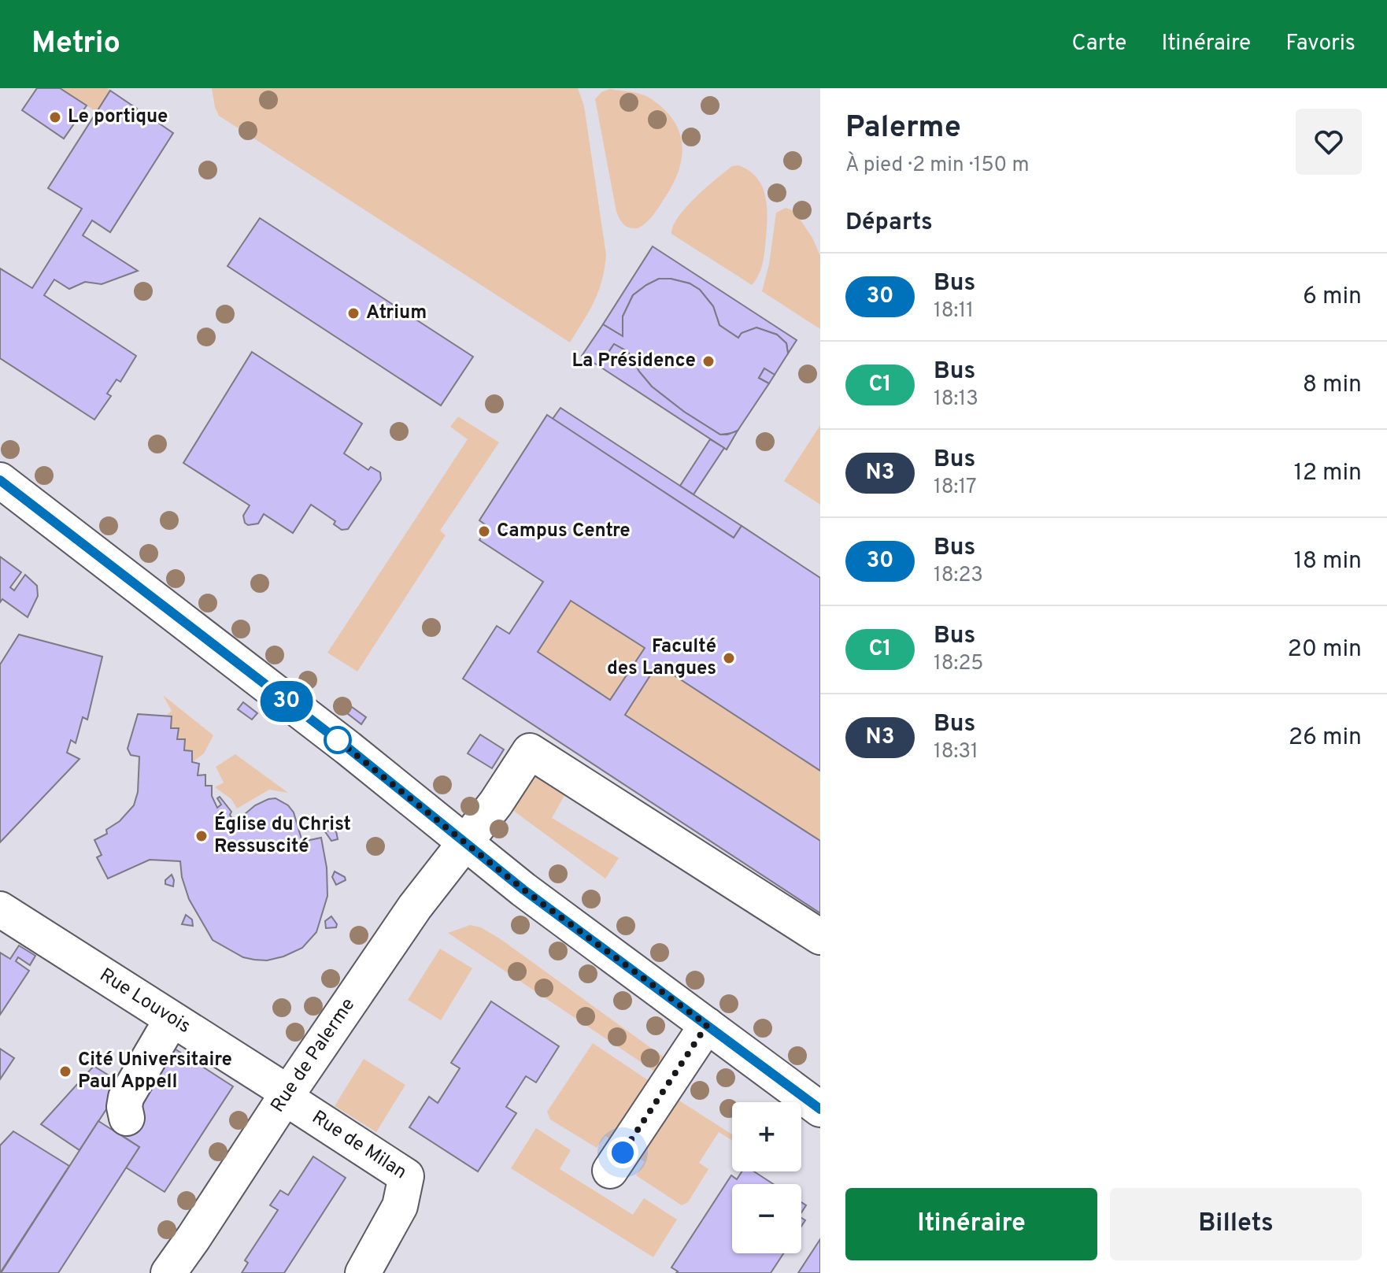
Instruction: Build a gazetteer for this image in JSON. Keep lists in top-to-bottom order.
{
  "streets": {
    "street": ["Rue Louvois", "Rue de Palerme", "Rue de Milan"]
  },
  "crossings": [
    ["Rue Louvois", "Rue de Palerme"],
    ["Rue Louvois", "Rue de Milan"],
    ["Rue de Palerme", "Rue de Milan"]
  ],
  "places": [
    "Le portique",
    "Atrium",
    "La Présidence",
    "Campus Centre",
    "Faculté des Langues",
    "Église du Christ Ressuscité",
    "Cité Universitaire Paul Appell"
  ],
  "lines": ["bus line 30"],
  "page": {
    "header": "Metrio",
    "nav": ["Carte", "Itinéraire", "Favoris"],
    "on_map": "30",
    "heading": [
      ["Palerme", "À pied · 2 min · 150 m"],
      "Départs"
    ],
    "list": [
      {
        "mark": "30",
        "name": "Bus",
        "note": "18:11",
        "value": "6 min"
      },
      {
        "mark": "C1",
        "name": "Bus",
        "note": "18:13",
        "value": "8 min"
      },
      {
        "mark": "N3",
        "name": "Bus",
        "note": "18:17",
        "value": "12 min"
      },
      {
        "mark": "30",
        "name": "Bus",
        "note": "18:23",
        "value": "18 min"
      },
      {
        "mark": "C1",
        "name": "Bus",
        "note": "18:25",
        "value": "20 min"
      },
      {
        "mark": "N3",
        "name": "Bus",
        "note": "18:31",
        "value": "26 min"
      }
    ],
    "map_buttons": ["+", "−"],
    "buttons": ["Itinéraire", "Billets"]
  }
}
